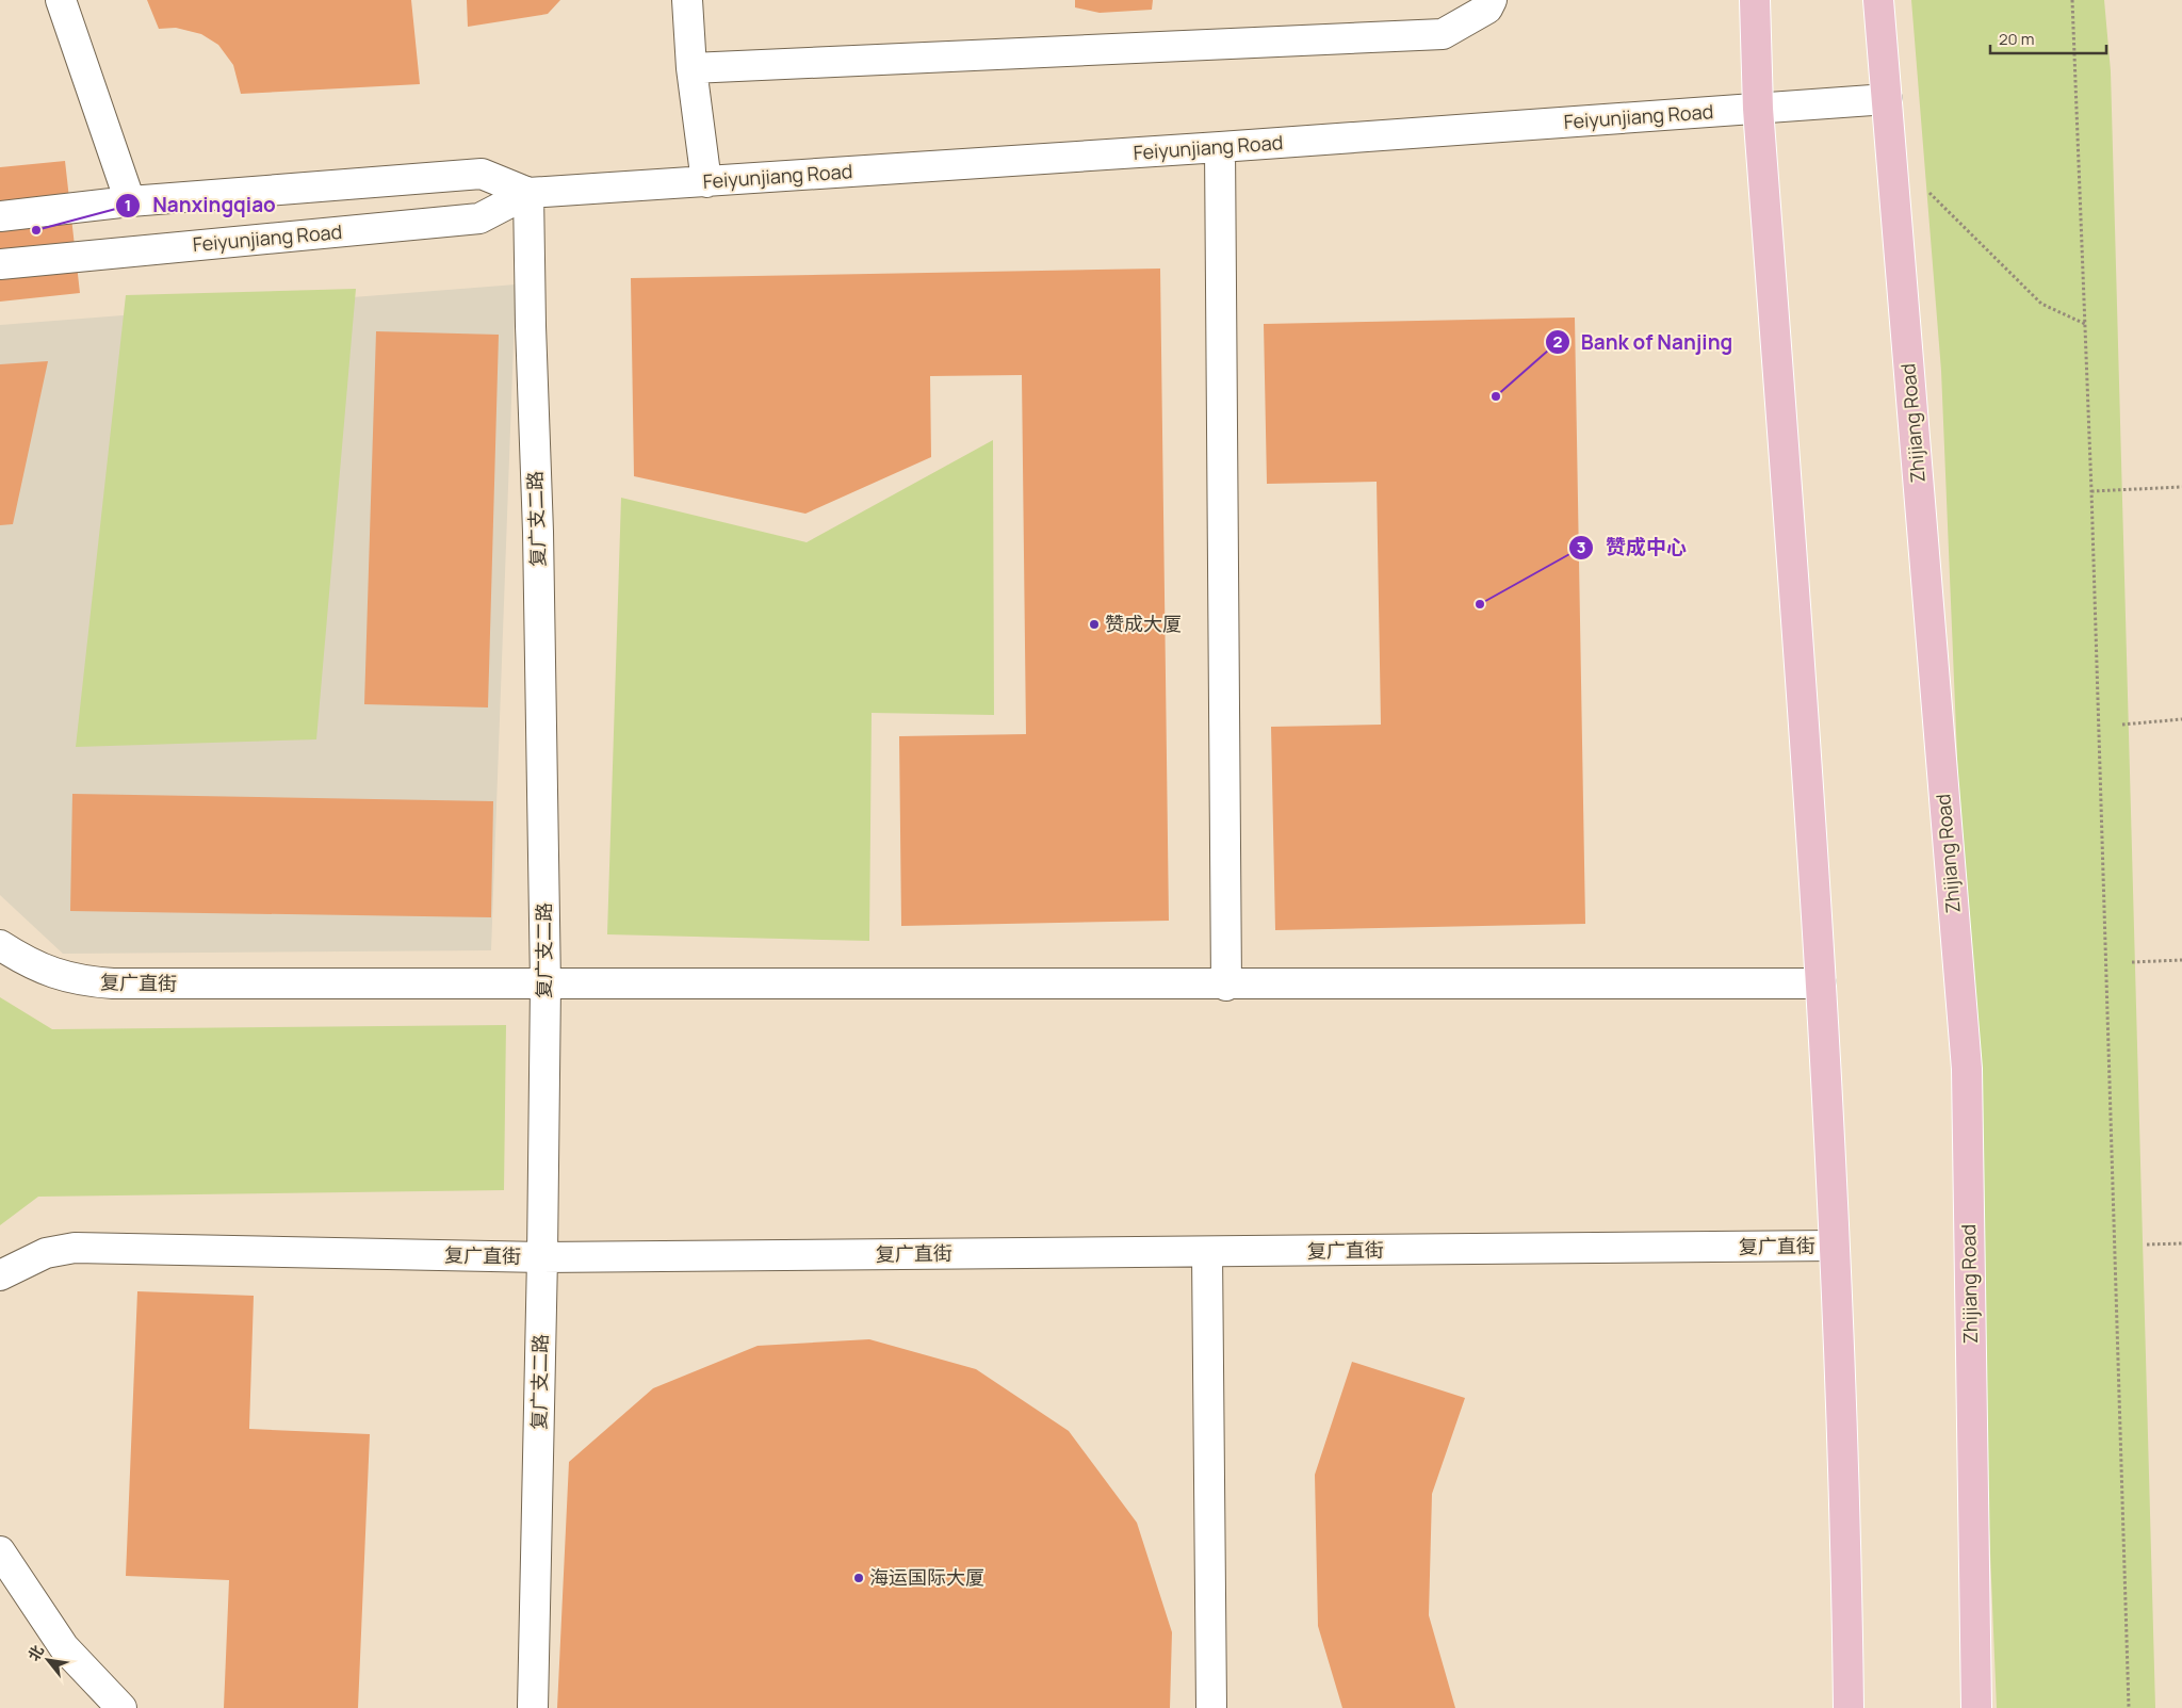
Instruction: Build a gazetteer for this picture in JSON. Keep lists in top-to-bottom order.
{
  "streets": {
    "main road": ["Zhijiang Road"],
    "street": ["Feiyunjiang Road", "复广支二路", "复广直街"]
  },
  "crossings": [
    ["Feiyunjiang Road", "Zhijiang Road"],
    ["Feiyunjiang Road", "复广支二路"],
    ["复广支二路", "复广直街"]
  ],
  "places": [
    "Nanxingqiao",
    "Bank of Nanjing",
    "赞成中心",
    "赞成大厦",
    "海运国际大厦"
  ],
  "scale_bar": "20 m",
  "north": "top left"
}
